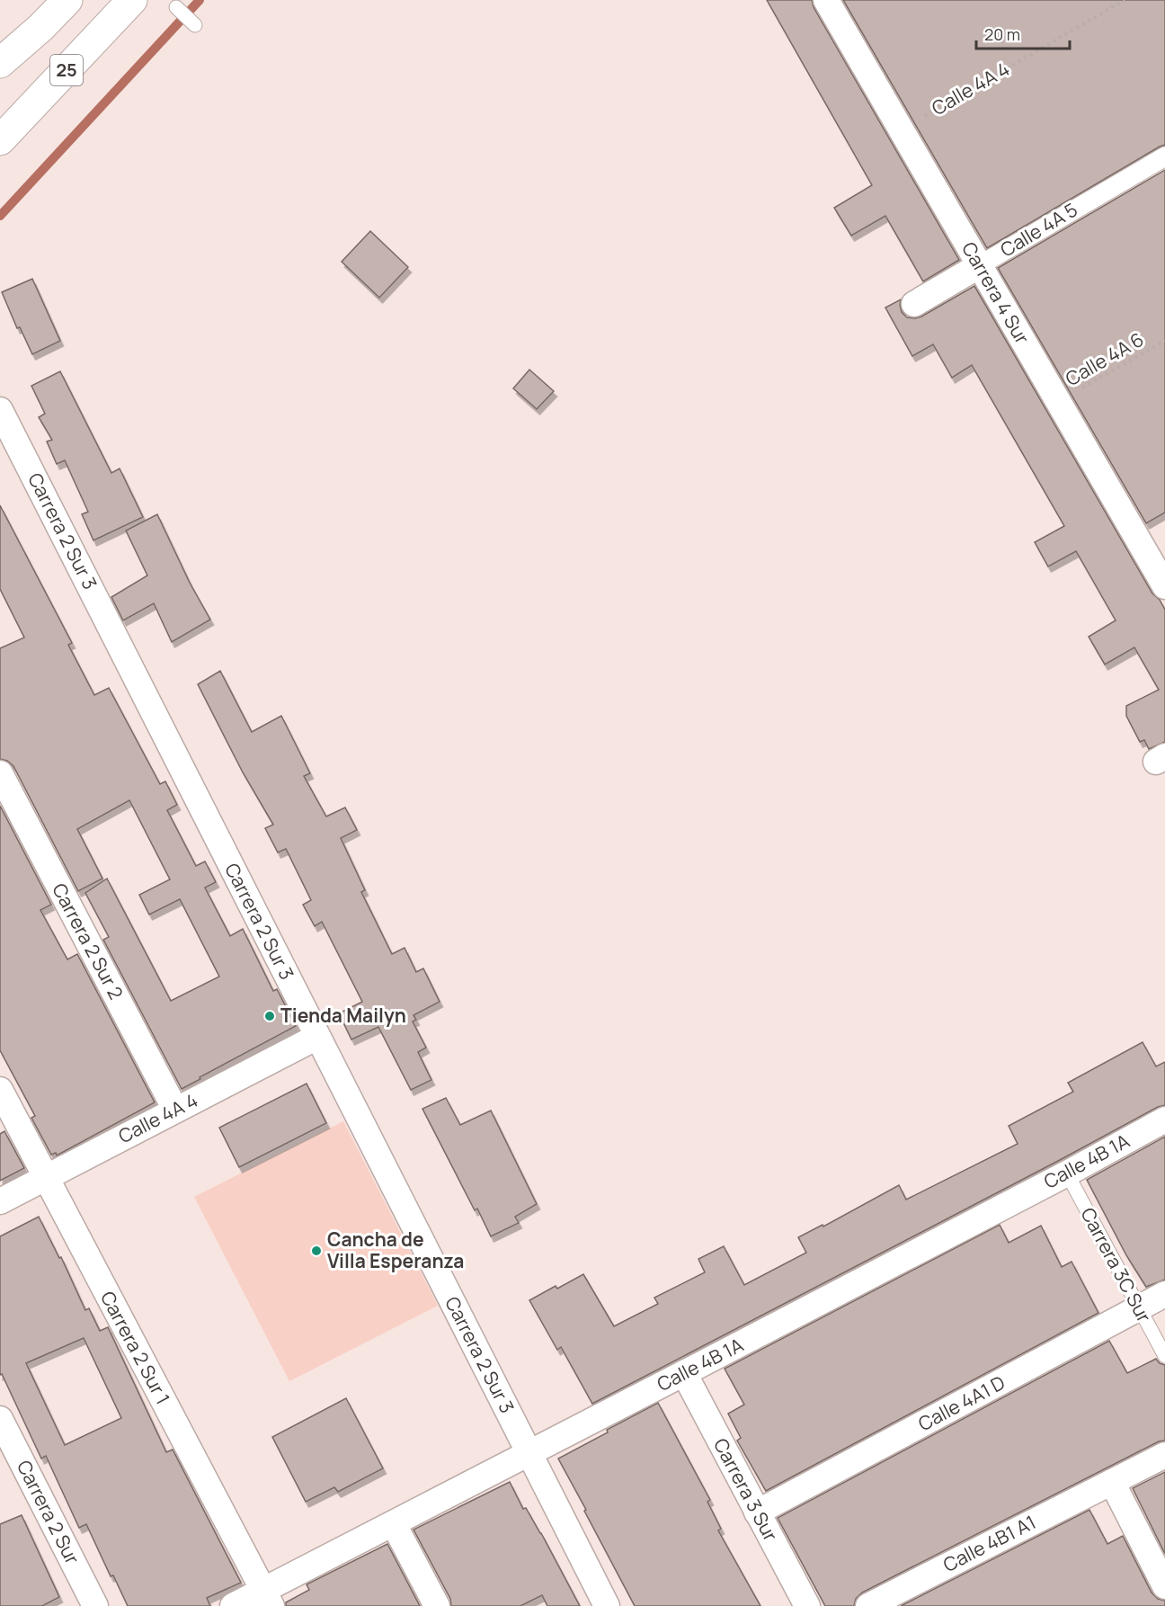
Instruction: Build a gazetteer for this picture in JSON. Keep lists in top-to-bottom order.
{
  "streets": {
    "highway": ["25"],
    "street": [
      "Calle 4A 4",
      "Calle 4A 5",
      "Carrera 4 Sur",
      "Carrera 2 Sur 3",
      "Carrera 2 Sur 2",
      "Calle 4B 1A",
      "Carrera 2 Sur 1",
      "Calle 4A1 D",
      "Carrera 3 Sur",
      "Carrera 2 Sur",
      "Calle 4B1 A1"
    ],
    "lane": ["Carrera 3C Sur"],
    "path": ["Calle 4A 6"]
  },
  "crossings": [
    ["Calle 4A 4", "Carrera 4 Sur"],
    ["Calle 4A 4", "Carrera 2 Sur 3"],
    ["Calle 4A 4", "Carrera 2 Sur 2"],
    ["Calle 4A 4", "Carrera 2 Sur 1"],
    ["Calle 4A 5", "Carrera 4 Sur"],
    ["Carrera 4 Sur", "Calle 4A 6"],
    ["Carrera 2 Sur 3", "Calle 4B 1A"],
    ["Calle 4B 1A", "Carrera 3C Sur"],
    ["Calle 4B 1A", "Carrera 2 Sur 1"],
    ["Calle 4B 1A", "Carrera 3 Sur"],
    ["Carrera 3C Sur", "Calle 4A1 D"],
    ["Calle 4A1 D", "Carrera 3 Sur"]
  ],
  "places": ["Tienda Mailyn", "Cancha de Villa Esperanza"],
  "scale_bar": "20 m"
}
